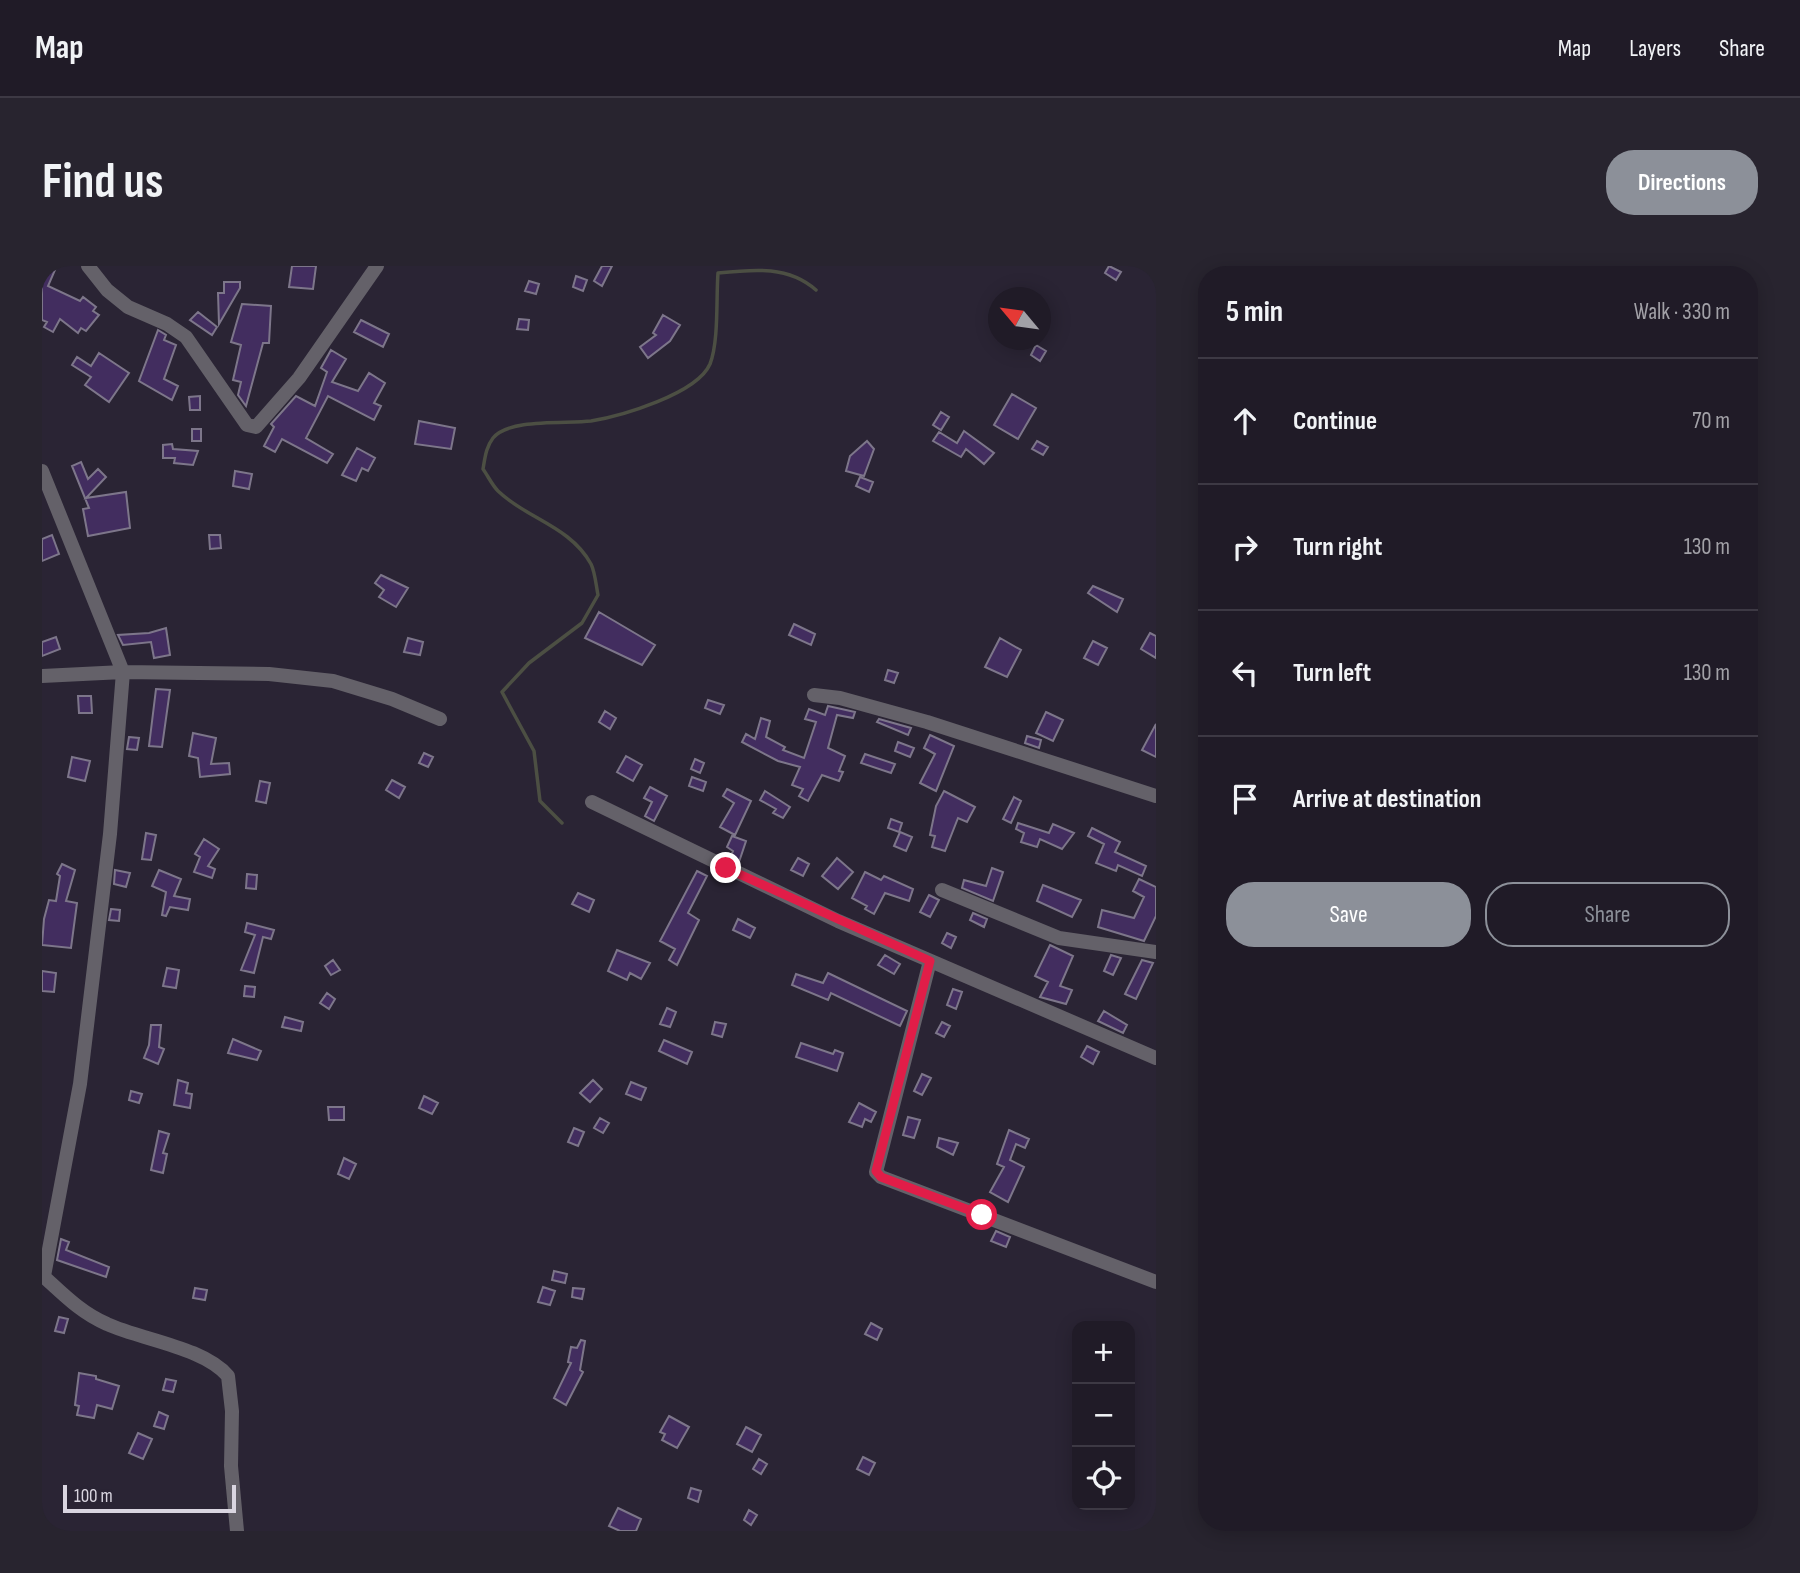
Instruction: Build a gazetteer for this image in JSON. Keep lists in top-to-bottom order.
{
  "scale_bar": "100 m",
  "north": "top left",
  "page": {
    "header": "Map",
    "nav": ["Map", "Layers", "Share"],
    "buttons": [
      "Directions",
      ["Save", "Share"]
    ],
    "title": "Find us",
    "heading": ["5 min", "Walk · 330 m"],
    "list": [
      ["Continue", "70 m"],
      ["Turn right", "130 m"],
      ["Turn left", "130 m"],
      "Arrive at destination"
    ],
    "map_buttons": ["+", "−"],
    "scale": "100 m"
  }
}
